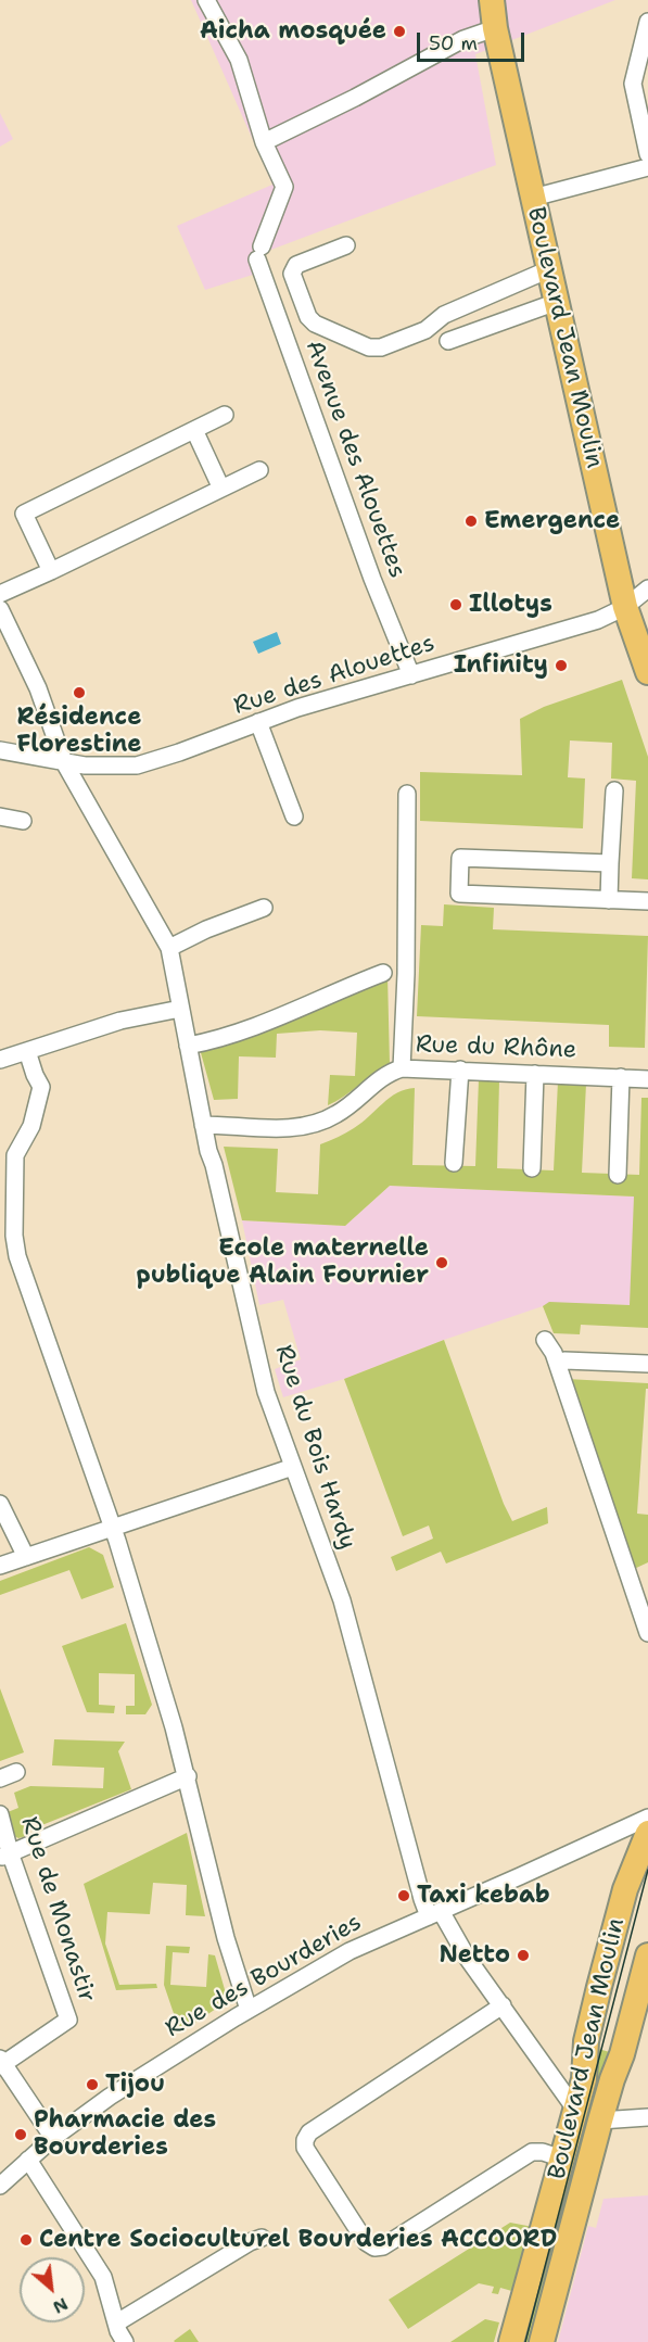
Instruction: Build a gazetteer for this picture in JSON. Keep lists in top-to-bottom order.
{
  "streets": {
    "main road": ["Boulevard Jean Moulin"],
    "street": [
      "Avenue des Alouettes",
      "Rue des Alouettes",
      "Rue du Rhône",
      "Rue du Bois Hardy",
      "Rue de Monastir",
      "Rue des Bourderies"
    ]
  },
  "crossings": [
    ["Boulevard Jean Moulin", "Rue des Alouettes"],
    ["Boulevard Jean Moulin", "Rue du Bois Hardy"],
    ["Avenue des Alouettes", "Rue des Alouettes"],
    ["Rue des Alouettes", "Rue du Bois Hardy"],
    ["Rue du Rhône", "Rue du Bois Hardy"],
    ["Rue du Bois Hardy", "Rue des Bourderies"]
  ],
  "places": [
    "Aicha mosquée",
    "Emergence",
    "Illotys",
    "Infinity",
    "Résidence Florestine",
    "Ecole maternelle publique Alain Fournier",
    "Taxi kebab",
    "Netto",
    "Tijou",
    "Pharmacie des Bourderies",
    "Centre Socioculturel Bourderies ACCOORD"
  ],
  "scale_bar": "50 m",
  "north": "bottom right"
}
